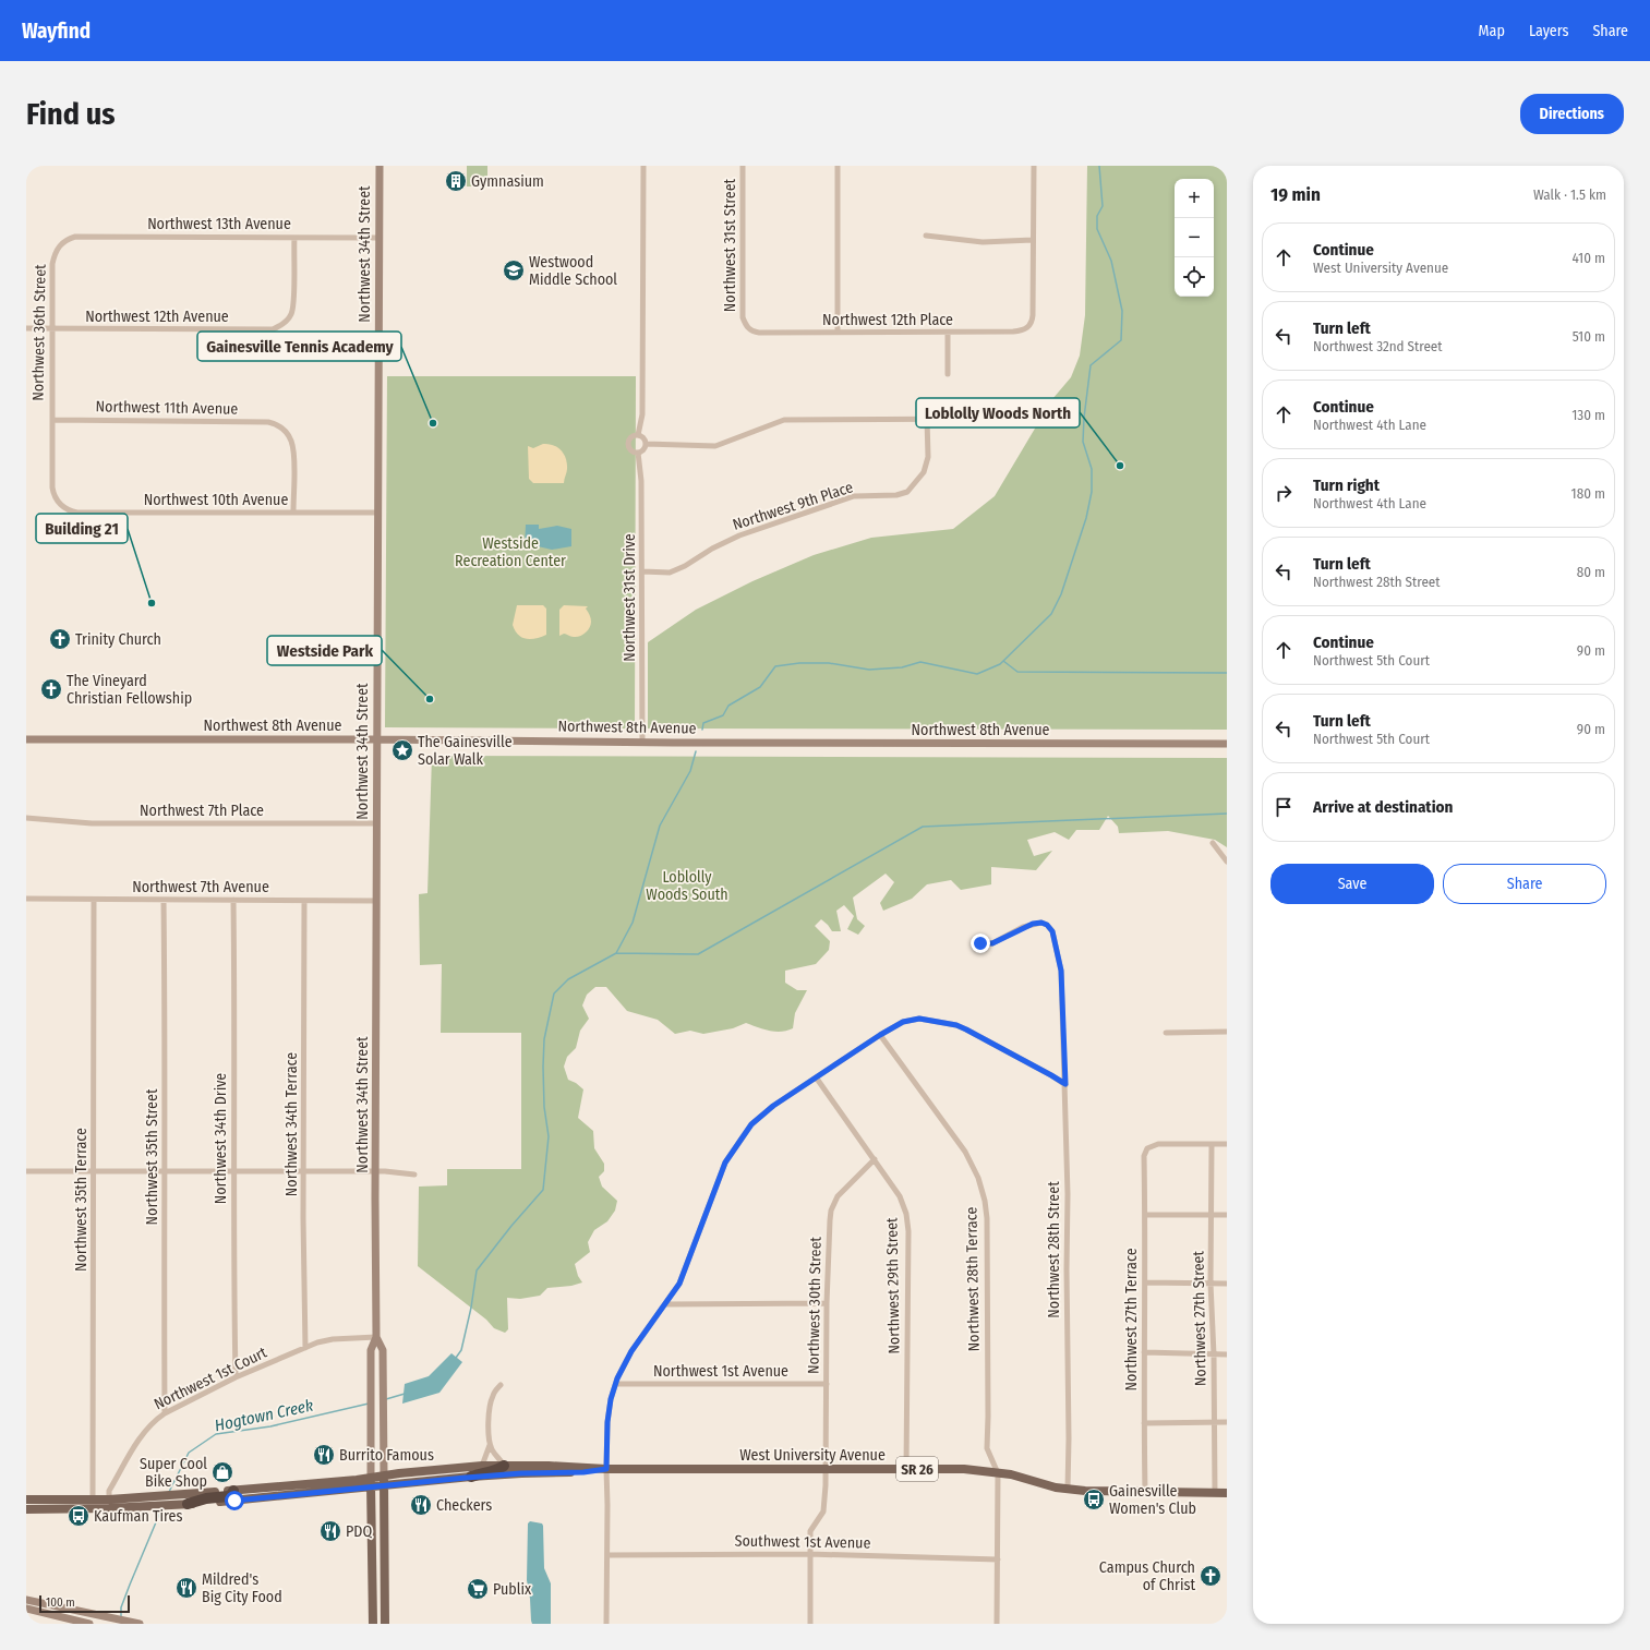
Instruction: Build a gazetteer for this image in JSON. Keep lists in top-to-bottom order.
{
  "streets": {
    "main road": [
      "Northwest 34th Street",
      "Northwest 8th Avenue",
      "West University Avenue",
      "SR 26"
    ],
    "street": [
      "Northwest 13th Avenue",
      "Northwest 31st Street",
      "Northwest 12th Avenue",
      "Northwest 12th Place",
      "Northwest 36th Street",
      "Northwest 11th Avenue",
      "Northwest 10th Avenue",
      "Northwest 9th Place",
      "Northwest 31st Drive",
      "Northwest 7th Place",
      "Northwest 7th Avenue",
      "Northwest 34th Terrace",
      "Northwest 34th Drive",
      "Northwest 35th Street",
      "Northwest 35th Terrace",
      "Northwest 28th Street",
      "Northwest 28th Terrace",
      "Northwest 29th Street",
      "Northwest 30th Street",
      "Northwest 27th Street",
      "Northwest 27th Terrace",
      "Northwest 1st Avenue",
      "Northwest 1st Court",
      "Southwest 1st Avenue"
    ]
  },
  "crossings": [
    ["Northwest 13th Avenue", "Northwest 34th Street"],
    ["Northwest 13th Avenue", "Northwest 12th Avenue"],
    ["Northwest 13th Avenue", "Northwest 36th Street"],
    ["Northwest 31st Street", "Northwest 12th Place"],
    ["Northwest 34th Street", "Northwest 10th Avenue"],
    ["Northwest 34th Street", "Northwest 8th Avenue"],
    ["Northwest 34th Street", "Northwest 7th Place"],
    ["Northwest 34th Street", "Northwest 7th Avenue"],
    ["Northwest 34th Street", "Northwest 1st Court"],
    ["Northwest 34th Street", "West University Avenue"],
    ["Northwest 12th Avenue", "Northwest 36th Street"],
    ["Northwest 36th Street", "Northwest 11th Avenue"],
    ["Northwest 36th Street", "Northwest 10th Avenue"],
    ["Northwest 11th Avenue", "Northwest 10th Avenue"],
    ["Northwest 9th Place", "Northwest 31st Drive"],
    ["Northwest 31st Drive", "Northwest 8th Avenue"],
    ["Northwest 7th Avenue", "Northwest 34th Terrace"],
    ["Northwest 7th Avenue", "Northwest 34th Drive"],
    ["Northwest 7th Avenue", "Northwest 35th Street"],
    ["Northwest 7th Avenue", "Northwest 35th Terrace"],
    ["Northwest 34th Terrace", "Northwest 1st Court"],
    ["Northwest 34th Drive", "Northwest 1st Court"],
    ["Northwest 35th Street", "Northwest 1st Court"],
    ["Northwest 35th Terrace", "West University Avenue"],
    ["Northwest 28th Street", "West University Avenue"],
    ["Northwest 28th Terrace", "West University Avenue"],
    ["Northwest 29th Street", "Northwest 30th Street"],
    ["Northwest 29th Street", "West University Avenue"],
    ["Northwest 30th Street", "Northwest 1st Avenue"],
    ["Northwest 30th Street", "West University Avenue"],
    ["Northwest 30th Street", "Southwest 1st Avenue"],
    ["Northwest 27th Street", "Northwest 27th Terrace"],
    ["Northwest 27th Street", "West University Avenue"],
    ["Northwest 27th Terrace", "West University Avenue"],
    ["Northwest 1st Court", "West University Avenue"]
  ],
  "water": ["Hogtown Creek"],
  "parks": ["Westside Recreation Center", "Loblolly Woods South"],
  "places": {
    "building": ["Gymnasium"],
    "school or university": ["Westwood Middle School"],
    "other": [
      "Gainesville Tennis Academy",
      "Loblolly Woods North",
      "Building 21",
      "Westside Park"
    ],
    "church": ["Trinity Church", "The Vineyard Christian Fellowship", "Campus Church of Christ"],
    "place": ["The Gainesville Solar Walk"],
    "restaurant": [
      "Burrito Famous",
      "Checkers",
      "PDQ",
      "Mildred's Big City Food"
    ],
    "shop": ["Super Cool Bike Shop"],
    "bus stop": ["Gainesville Women's Club", "Kaufman Tires"],
    "supermarket": ["Publix"]
  },
  "scale_bar": "100 m",
  "page": {
    "header": "Wayfind",
    "nav": ["Map", "Layers", "Share"],
    "buttons": [
      "Directions",
      ["Save", "Share"]
    ],
    "title": "Find us",
    "heading": ["19 min", "Walk · 1.5 km"],
    "map_buttons": ["+", "−"],
    "list": [
      ["Continue", "West University Avenue", "410 m"],
      ["Turn left", "Northwest 32nd Street", "510 m"],
      ["Continue", "Northwest 4th Lane", "130 m"],
      ["Turn right", "Northwest 4th Lane", "180 m"],
      ["Turn left", "Northwest 28th Street", "80 m"],
      ["Continue", "Northwest 5th Court", "90 m"],
      ["Turn left", "Northwest 5th Court", "90 m"],
      "Arrive at destination"
    ],
    "scale": "100 m"
  }
}
